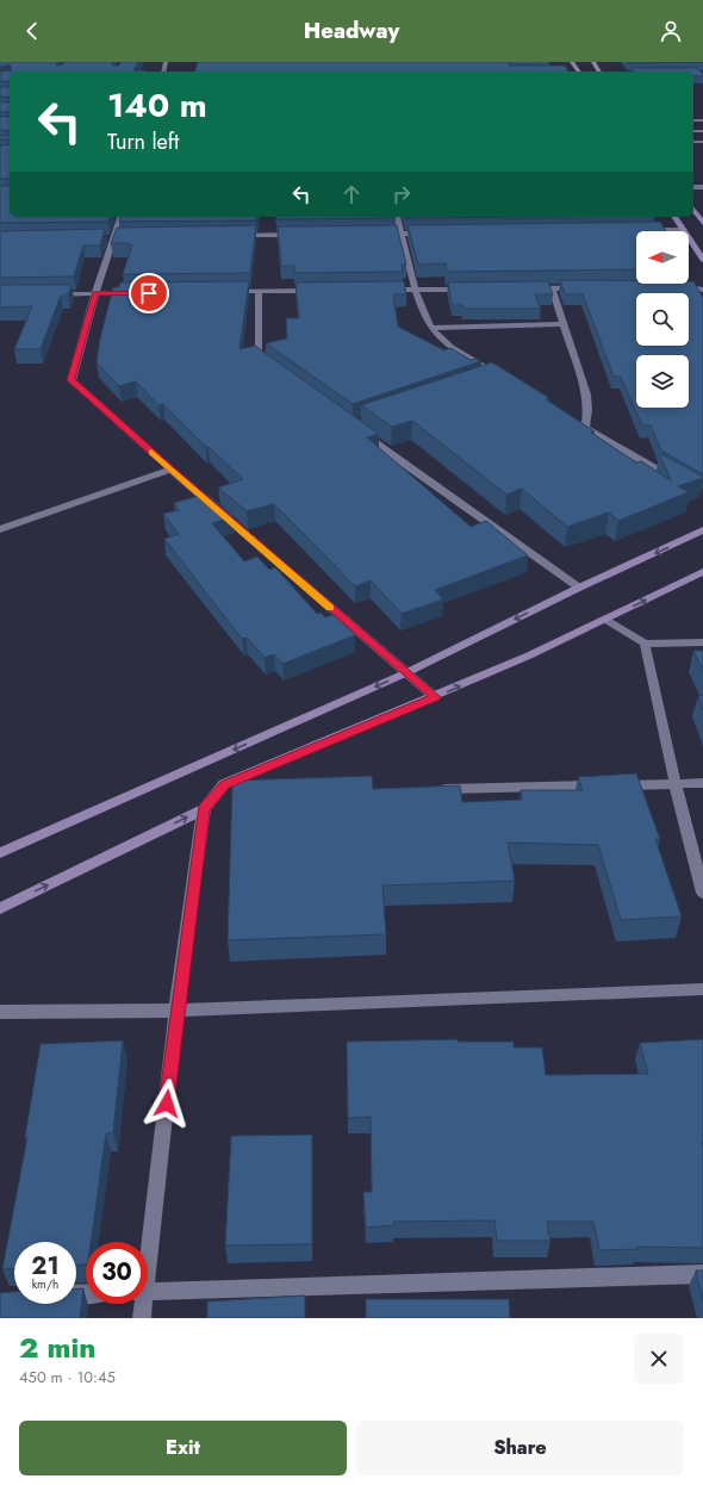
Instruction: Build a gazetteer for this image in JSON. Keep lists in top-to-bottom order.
{
  "north": "left",
  "page": {
    "header": "Headway",
    "turn": ["140 m", "Turn left"],
    "speed": "21 km/h",
    "limit": "30",
    "heading": ["2 min", "450 m · 10:45"],
    "buttons": ["Exit", "Share"]
  }
}
